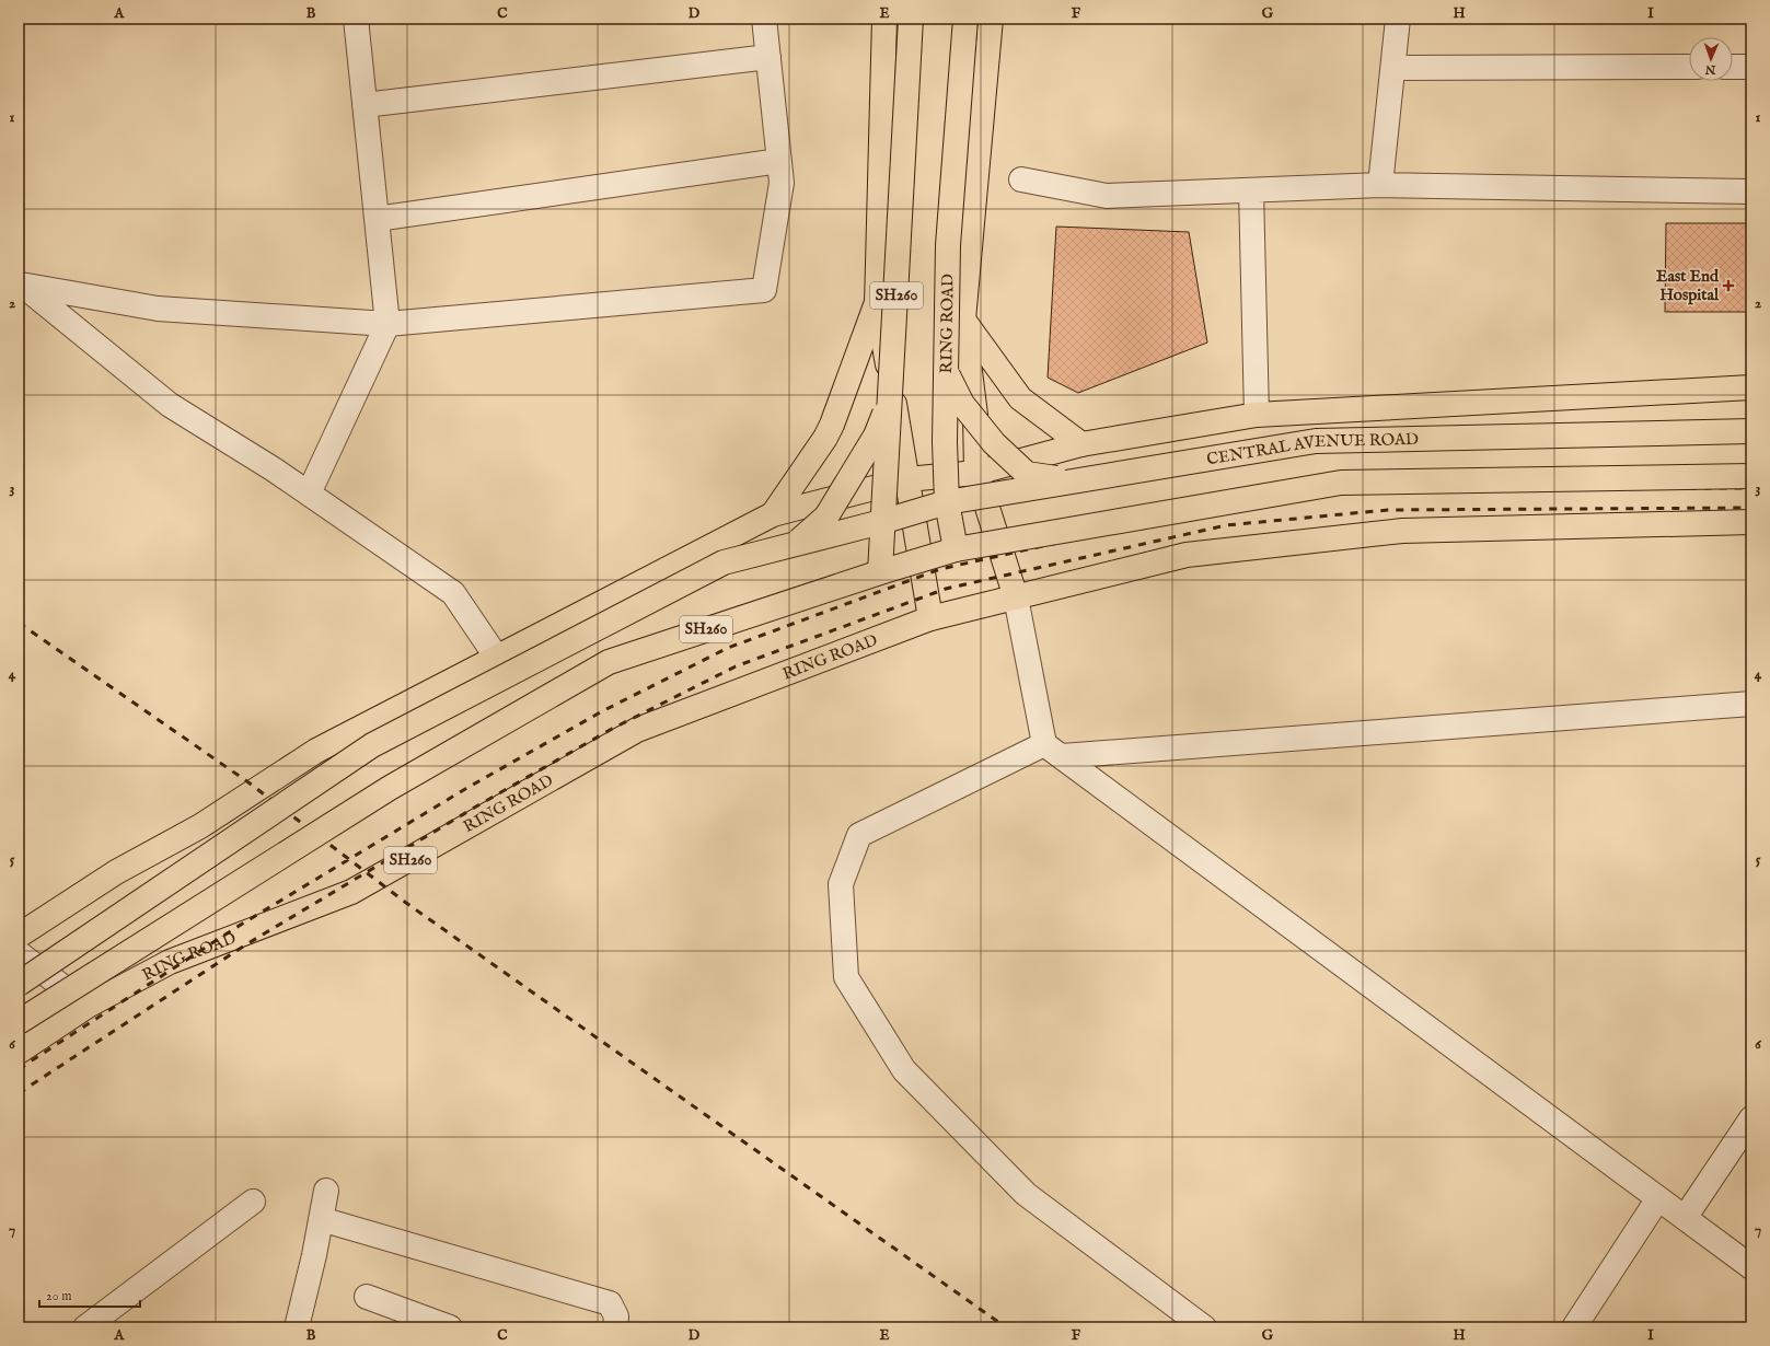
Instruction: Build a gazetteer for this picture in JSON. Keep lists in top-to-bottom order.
{
  "streets": {
    "main road": ["SH260", "RING ROAD", "CENTRAL AVENUE ROAD"]
  },
  "crossings": [
    ["SH260", "RING ROAD"],
    ["SH260", "CENTRAL AVENUE ROAD"],
    ["RING ROAD", "CENTRAL AVENUE ROAD"]
  ],
  "places": {
    "health": ["East End Hospital"]
  },
  "scale_bar": "20 m",
  "north": "bottom",
  "grid": {
    "columns": [
      "A",
      "B",
      "C",
      "D",
      "E",
      "F",
      "G",
      "H",
      "I"
    ],
    "rows": [
      "1",
      "2",
      "3",
      "4",
      "5",
      "6",
      "7"
    ]
  }
}
